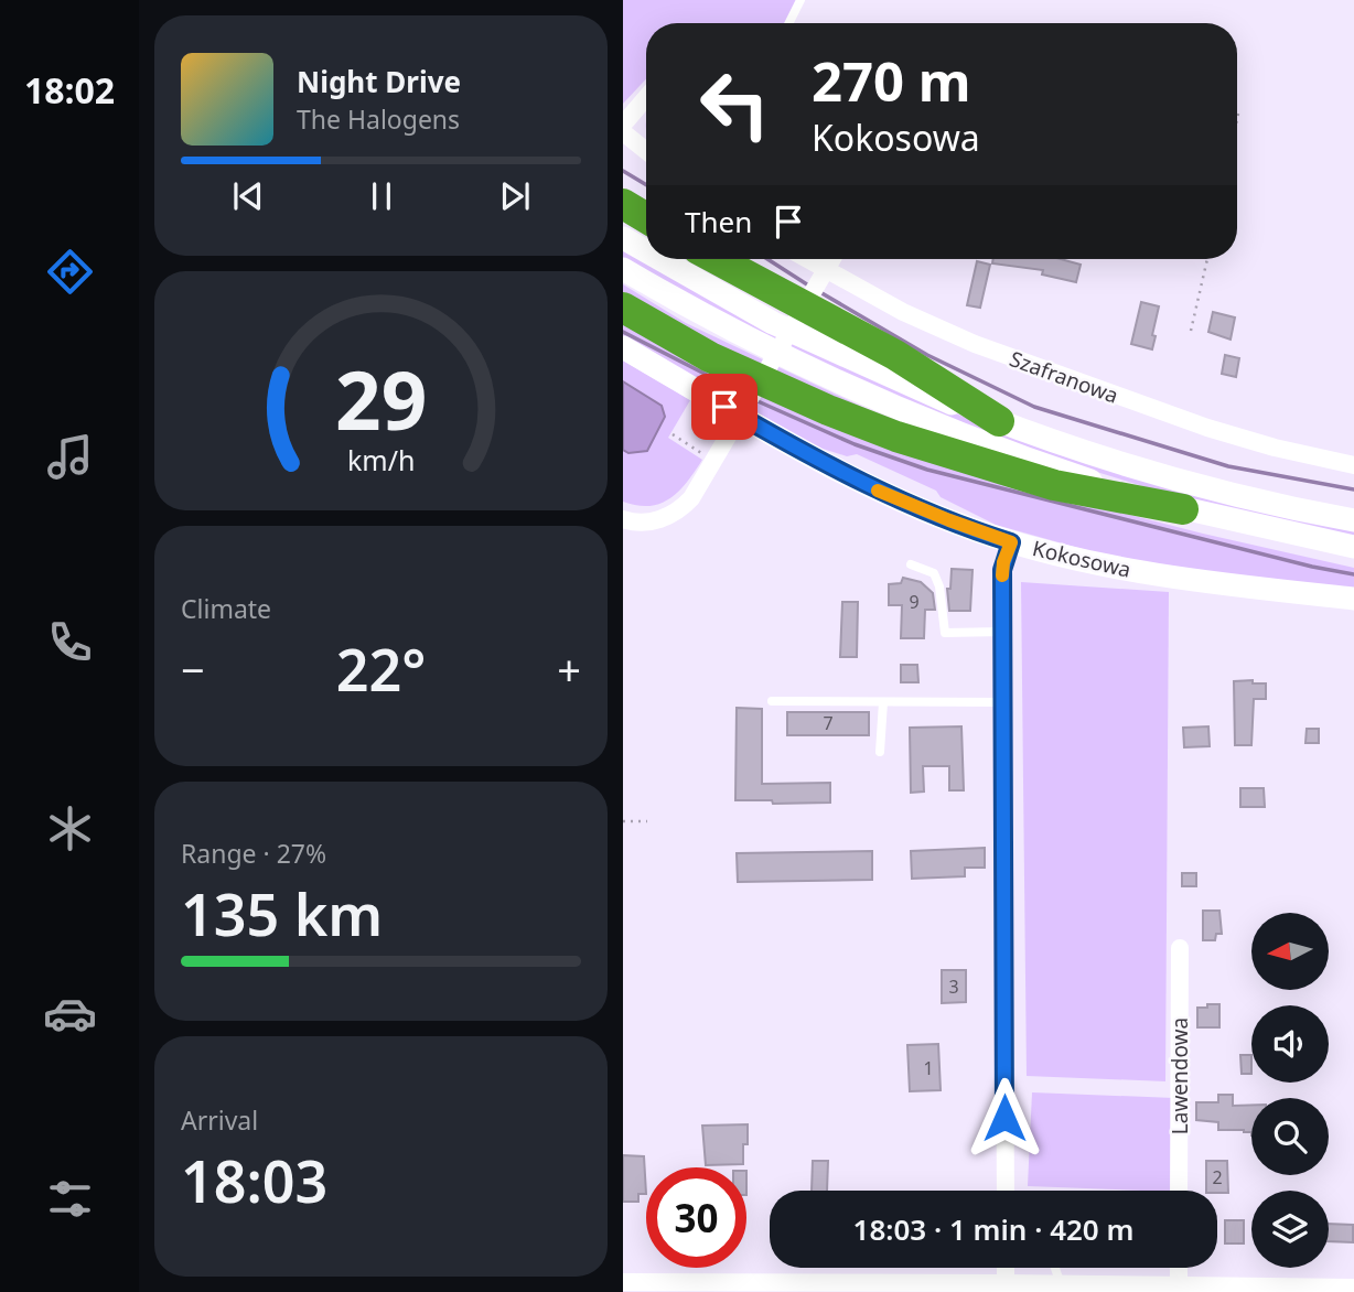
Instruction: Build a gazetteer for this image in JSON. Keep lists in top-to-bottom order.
{
  "streets": {
    "main road": ["Kokosowa"],
    "street": ["Szafranowa", "Lawendowa"]
  },
  "house_numbers": [
    "9",
    "7",
    "3",
    "1",
    "2"
  ],
  "north": "left",
  "page": {
    "tabs": "18:02",
    "turn": ["270 m", "Kokosowa"],
    "song": ["Night Drive", "The Halogens"],
    "then": "Then",
    "tile": [
      "Climate",
      ["Range · 27%", "135 km"],
      ["Arrival", "18:03"]
    ],
    "heat": ["−", "22°", "+"],
    "limit": "30",
    "trip": "18:03 · 1 min · 420 m",
    "gauge": ["29", "km/h"]
  }
}
